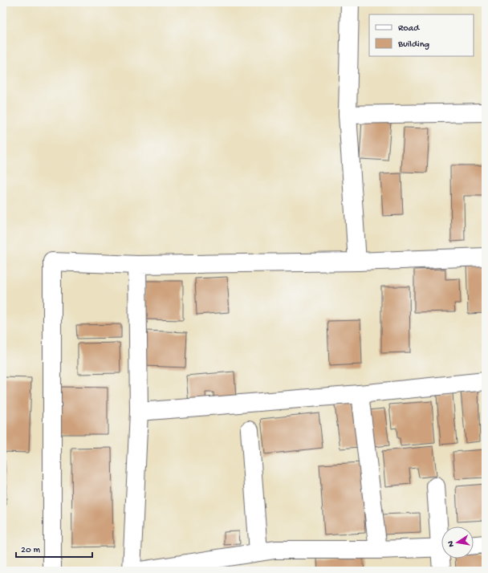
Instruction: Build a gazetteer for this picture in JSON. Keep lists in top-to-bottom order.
{
  "legend": ["Road", "Building"],
  "scale_bar": "20 m",
  "north": "left"
}
